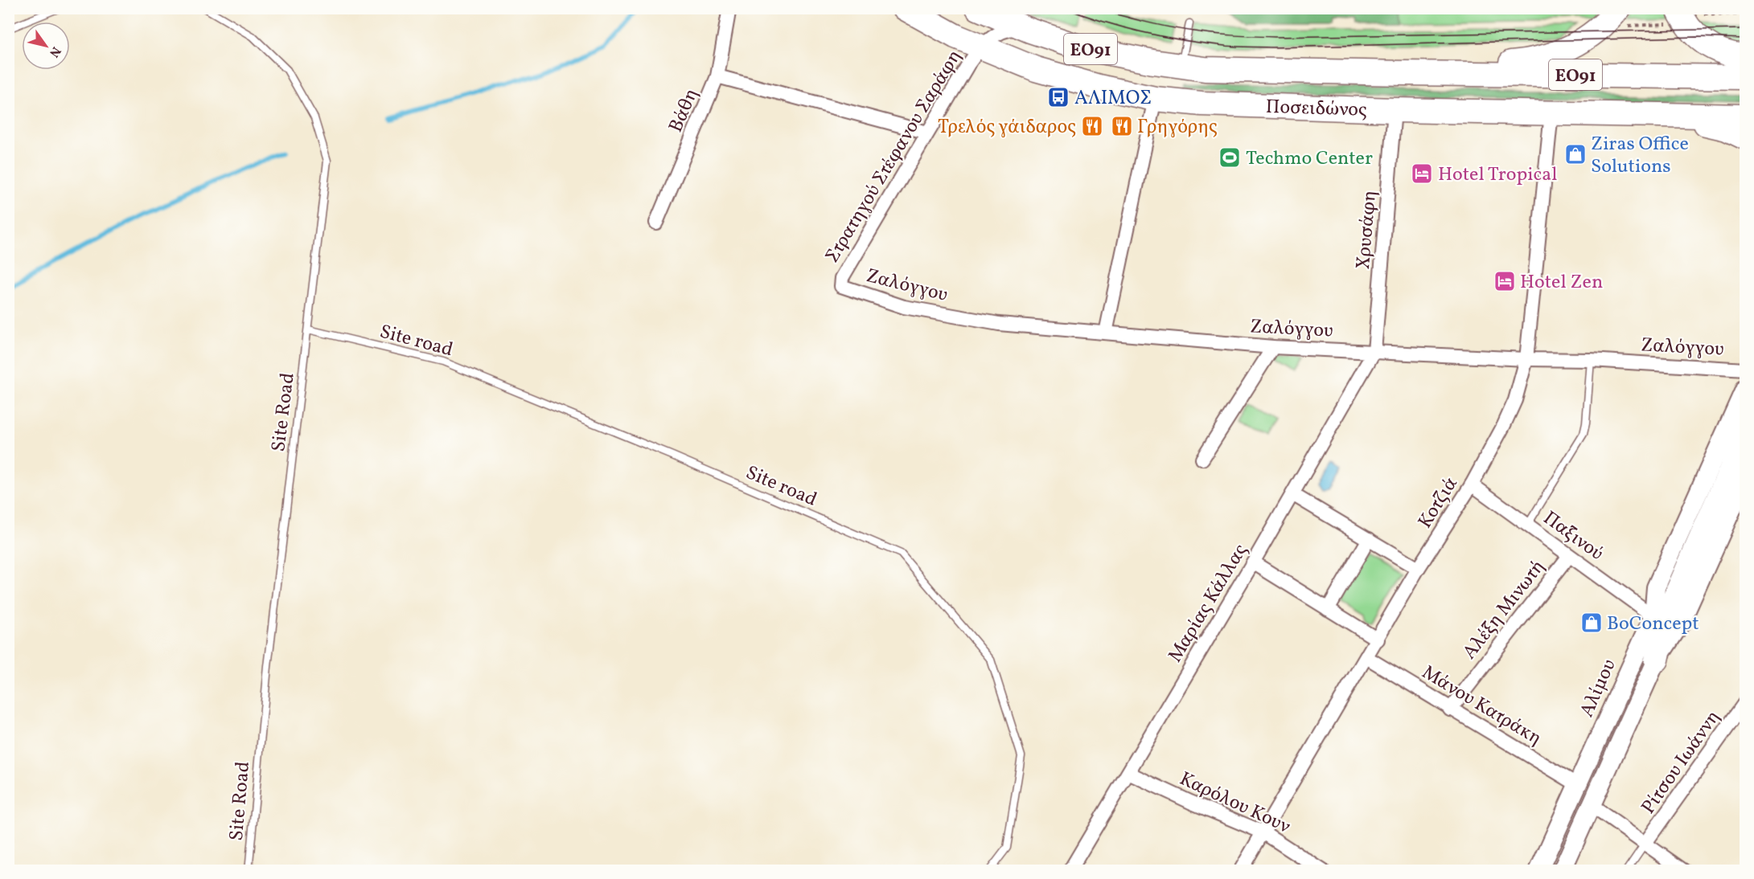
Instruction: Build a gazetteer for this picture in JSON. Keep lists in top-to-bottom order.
{
  "streets": {
    "highway": ["ΕΟ91", "Ποσειδώνος"],
    "main road": ["Αλίμου"],
    "street": [
      "Βάθη",
      "Στρατηγού Στέφανου Σαράφη",
      "Χρυσάφη",
      "Ζαλόγγου",
      "Κοτζιά",
      "Παξινού",
      "Μαρίας Κάλλας",
      "Αλέξη Μινωτή",
      "Μάνου Κατράκη",
      "Ρίτσου Ιωάννη",
      "Καρόλου Κουν"
    ],
    "lane": ["Site road", "Site Road"]
  },
  "crossings": [
    ["Ποσειδώνος", "Στρατηγού Στέφανου Σαράφη"],
    ["Ποσειδώνος", "Χρυσάφη"],
    ["Ποσειδώνος", "Κοτζιά"],
    ["Στρατηγού Στέφανου Σαράφη", "Ζαλόγγου"],
    ["Χρυσάφη", "Ζαλόγγου"],
    ["Χρυσάφη", "Μαρίας Κάλλας"],
    ["Ζαλόγγου", "Κοτζιά"],
    ["Ζαλόγγου", "Μαρίας Κάλλας"],
    ["Site road", "Site Road"],
    ["Κοτζιά", "Παξινού"],
    ["Κοτζιά", "Μάνου Κατράκη"],
    ["Κοτζιά", "Καρόλου Κουν"],
    ["Παξινού", "Αλέξη Μινωτή"],
    ["Παξινού", "Αλίμου"],
    ["Μαρίας Κάλλας", "Καρόλου Κουν"],
    ["Αλέξη Μινωτή", "Μάνου Κατράκη"],
    ["Αλίμου", "Μάνου Κατράκη"]
  ],
  "places": {
    "bus stop": ["ΑΛΙΜΟΣ"],
    "restaurant": ["Τρελός γάιδαρος", "Γρηγόρης"],
    "shop": ["Ziras Office Solutions", "BoConcept"],
    "sports": ["Techmo Center"],
    "hotel": ["Hotel Tropical", "Hotel Zen"]
  },
  "north": "bottom right"
}
